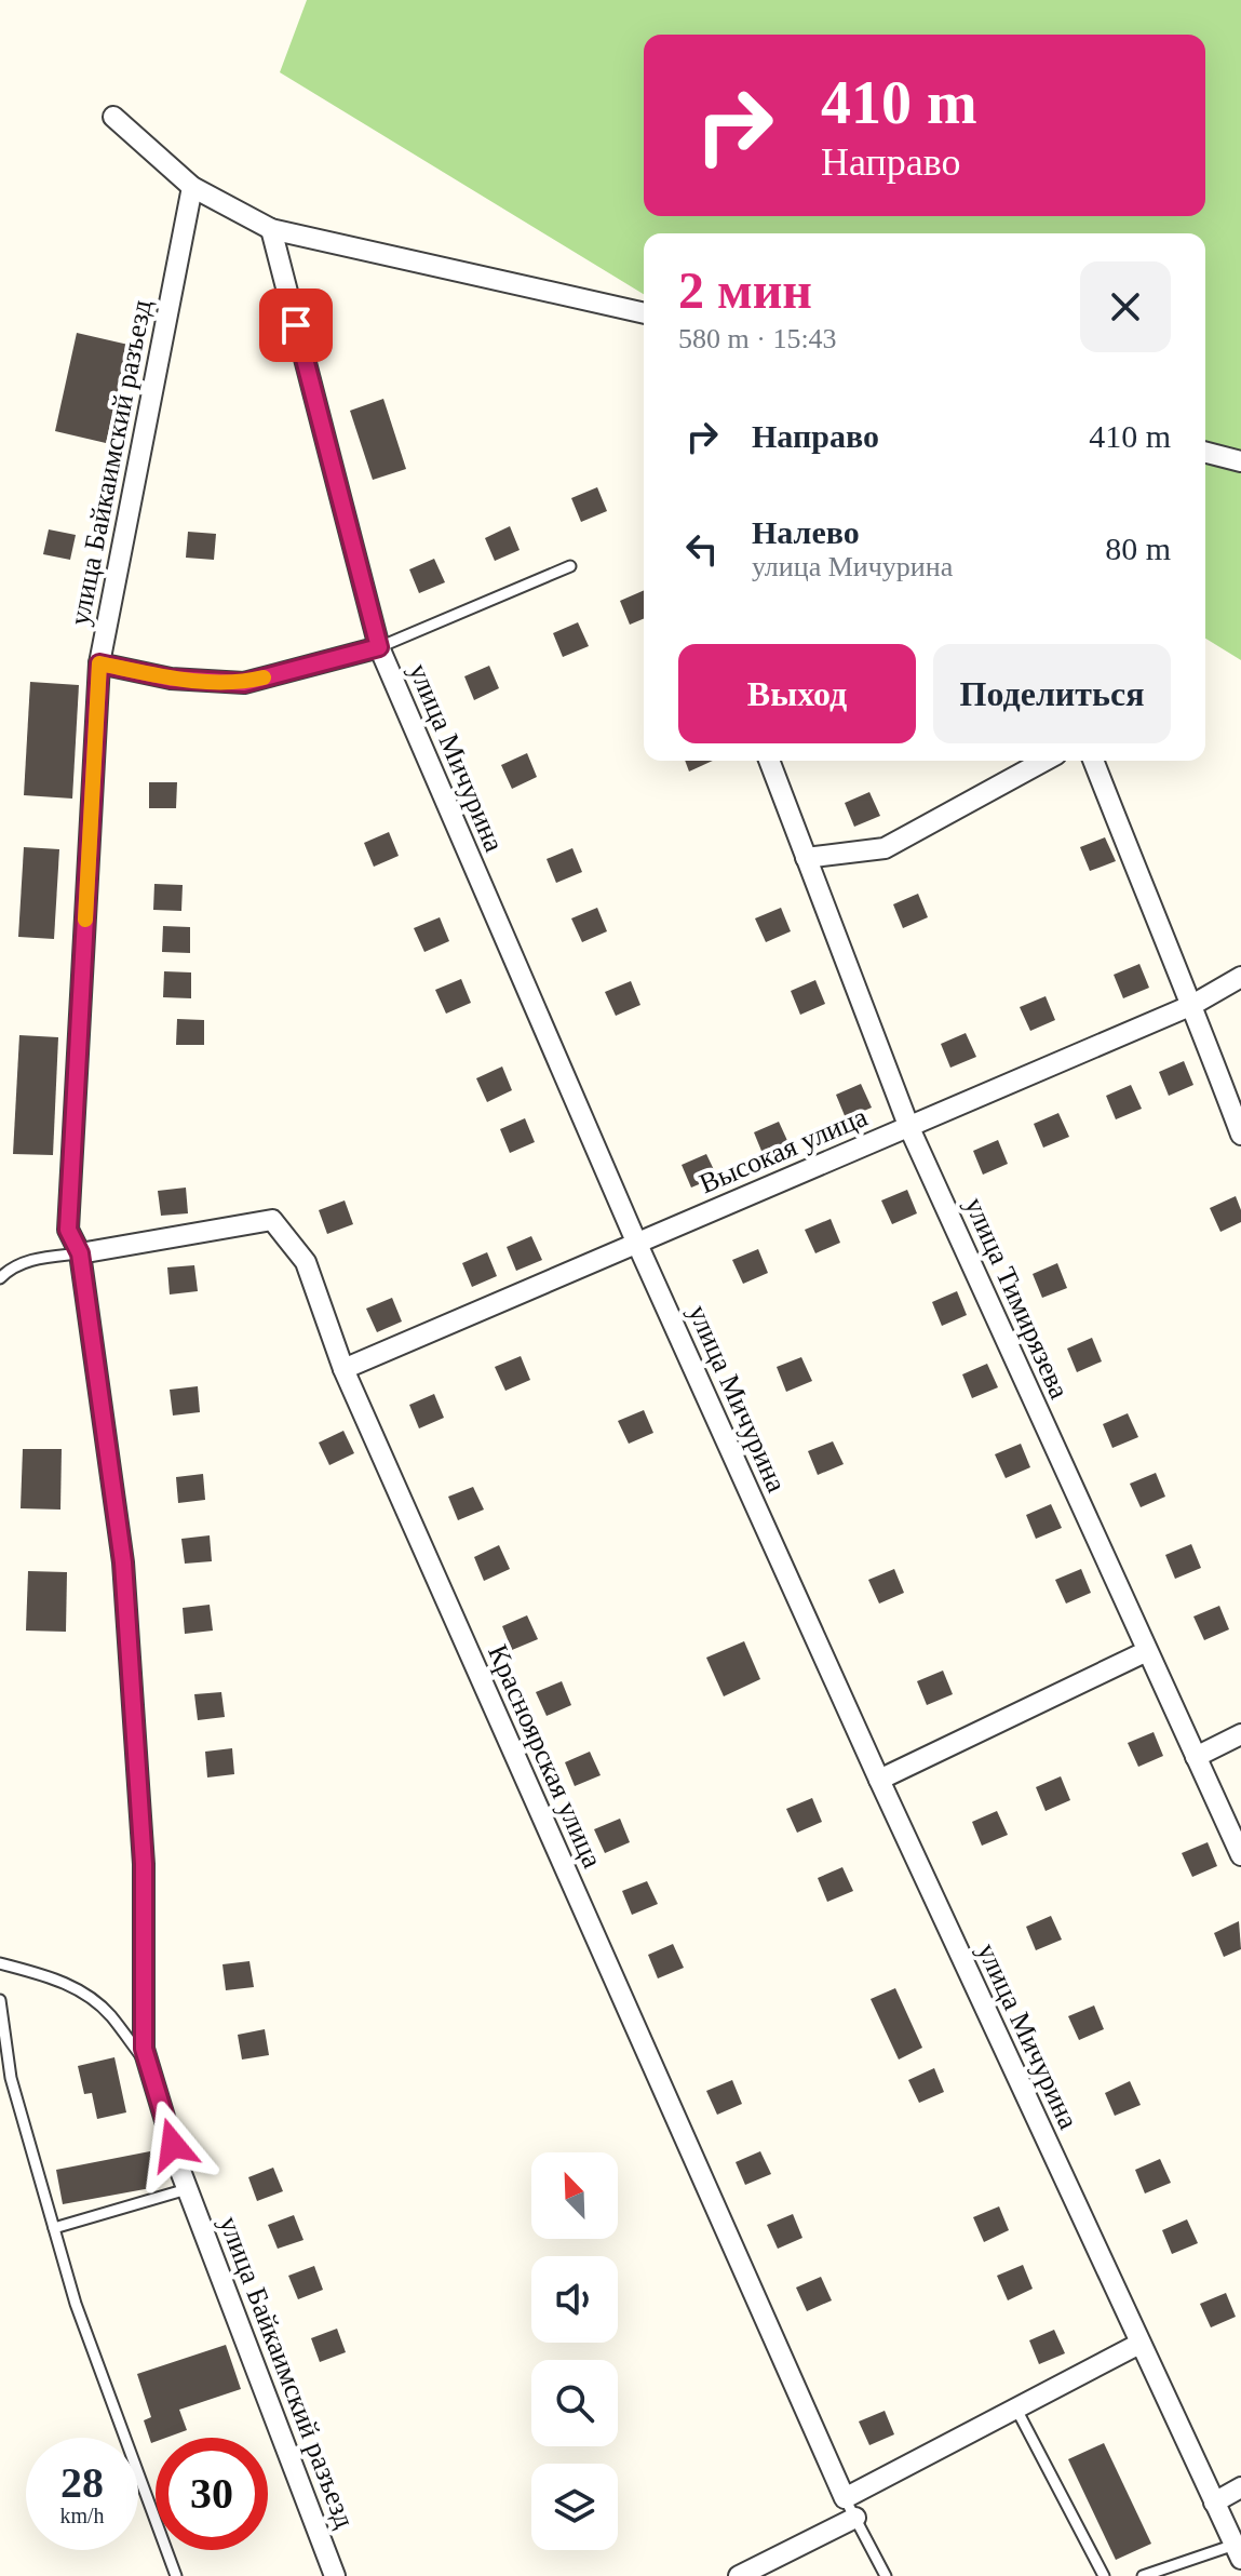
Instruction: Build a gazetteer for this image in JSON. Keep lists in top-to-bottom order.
{
  "streets": {
    "street": [
      "улица Байкаимский разъезд",
      "улица Мичурина",
      "Высокая улица",
      "улица Тимирязева",
      "Красноярская улица"
    ]
  },
  "crossings": [
    ["улица Байкаимский разъезд", "Красноярская улица"],
    ["улица Мичурина", "Высокая улица"],
    ["Высокая улица", "улица Тимирязева"],
    ["Высокая улица", "Красноярская улица"]
  ],
  "north": "top left",
  "page": {
    "turn": ["410 m", "Направо"],
    "heading": ["2 мин", "580 m · 15:43"],
    "list": [
      {
        "name": "Направо",
        "value": "410 m"
      },
      {
        "name": "Налево",
        "note": "улица Мичурина",
        "value": "80 m"
      }
    ],
    "buttons": ["Выход", "Поделиться"],
    "speed": "28 km/h",
    "limit": "30"
  }
}
